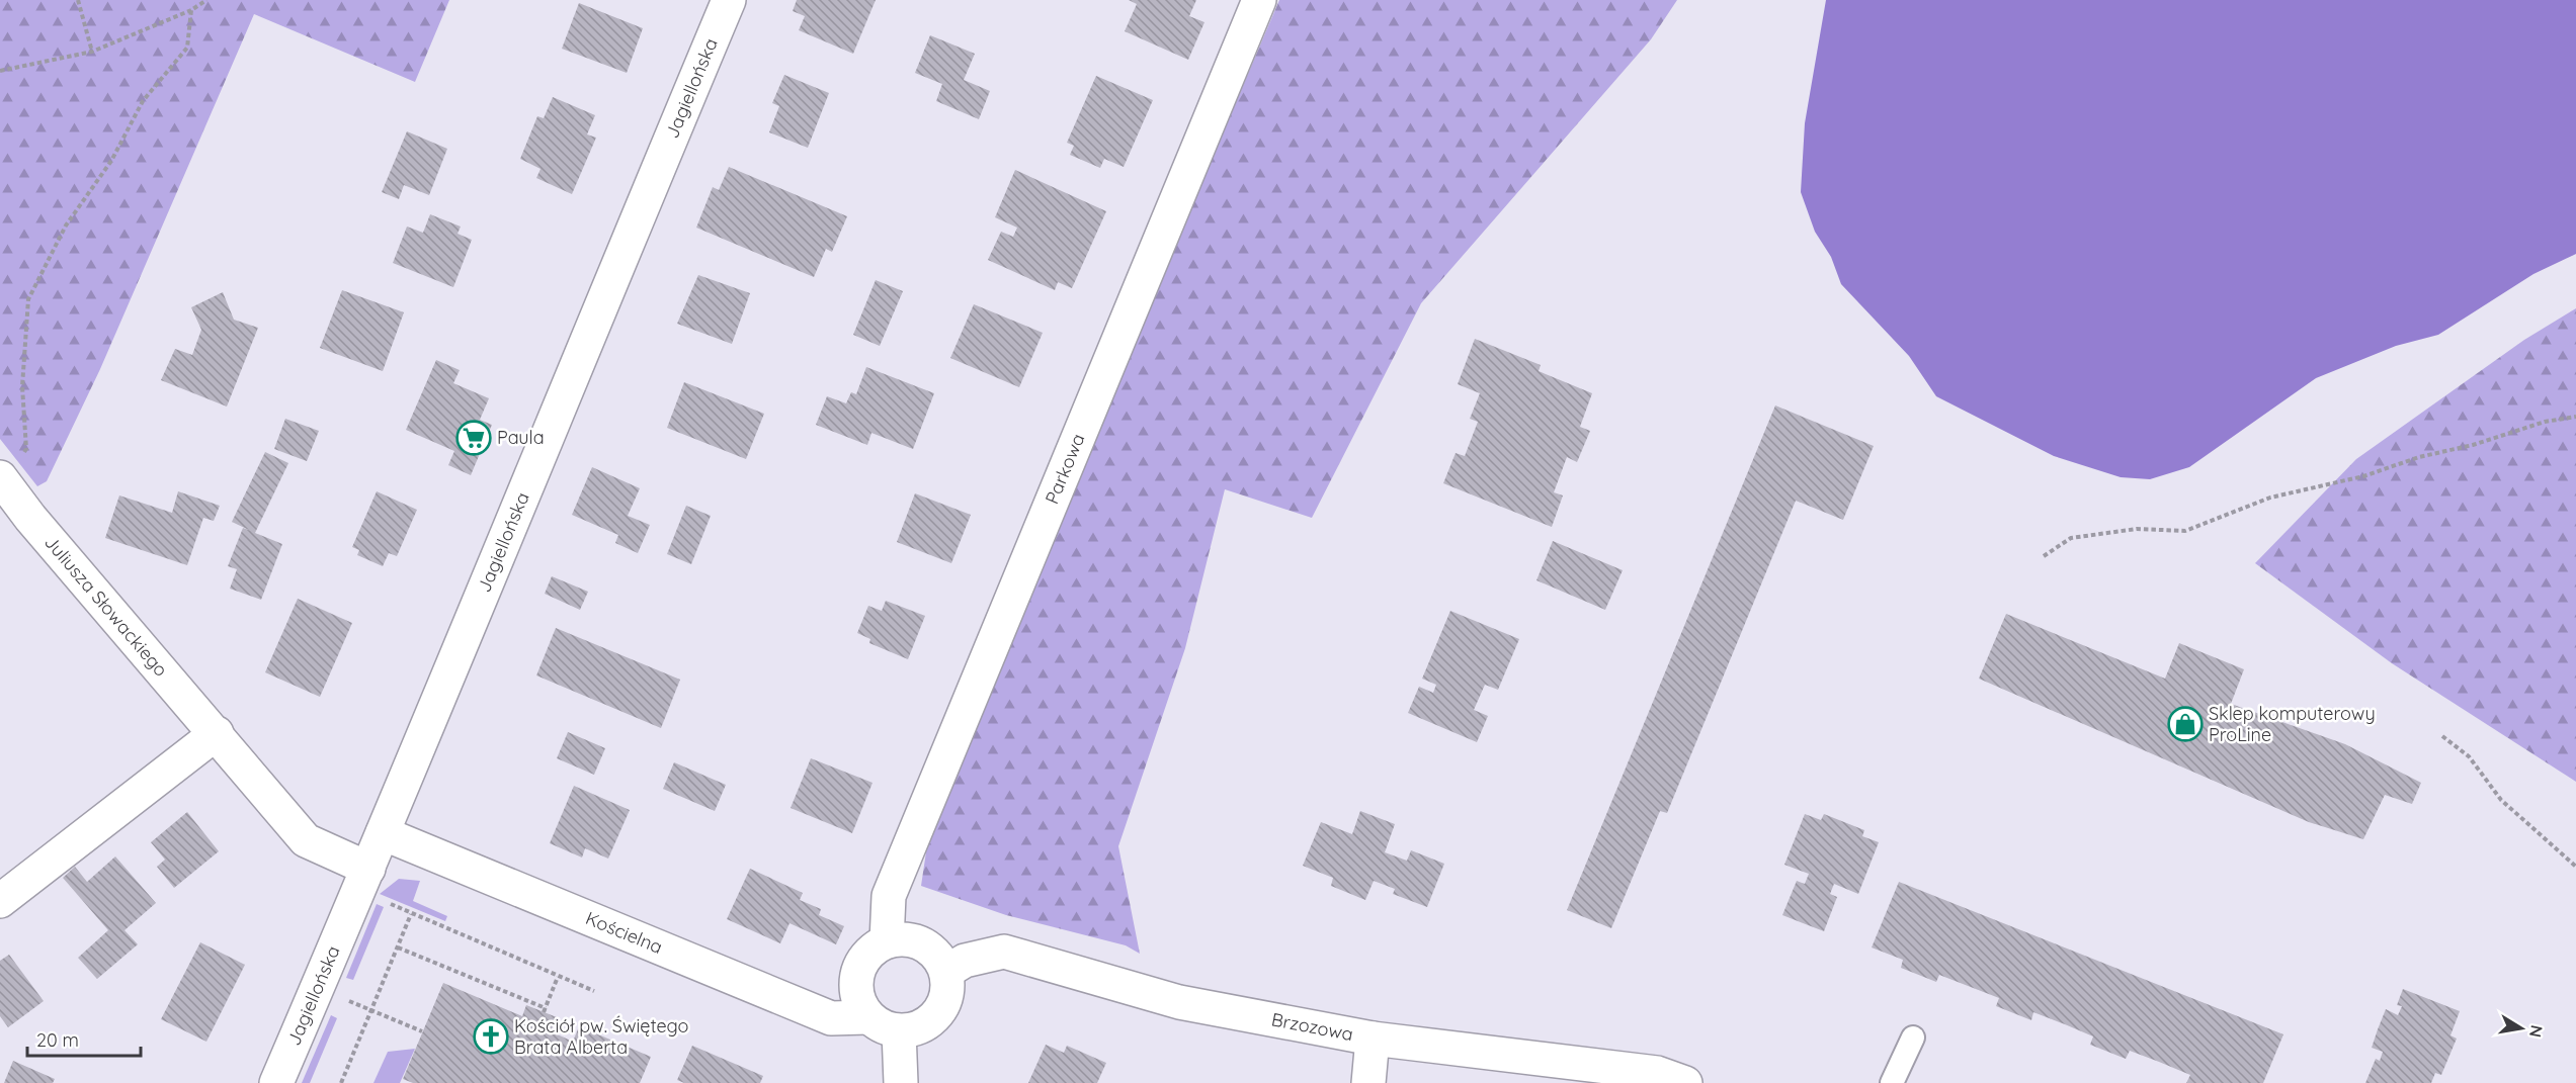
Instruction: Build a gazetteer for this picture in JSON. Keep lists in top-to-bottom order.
{
  "streets": {
    "street": [
      "Jagiellońska",
      "Parkowa",
      "Juliusza Słowackiego",
      "Kościelna",
      "Brzozowa"
    ]
  },
  "crossings": [
    ["Jagiellońska", "Juliusza Słowackiego"],
    ["Jagiellońska", "Kościelna"],
    ["Parkowa", "Kościelna"],
    ["Parkowa", "Brzozowa"],
    ["Kościelna", "Brzozowa"]
  ],
  "places": {
    "supermarket": ["Paula"],
    "shop": ["Sklep komputerowy ProLine"],
    "church": ["Kościół pw. Świętego Brata Alberta"]
  },
  "scale_bar": "20 m",
  "north": "right"
}
